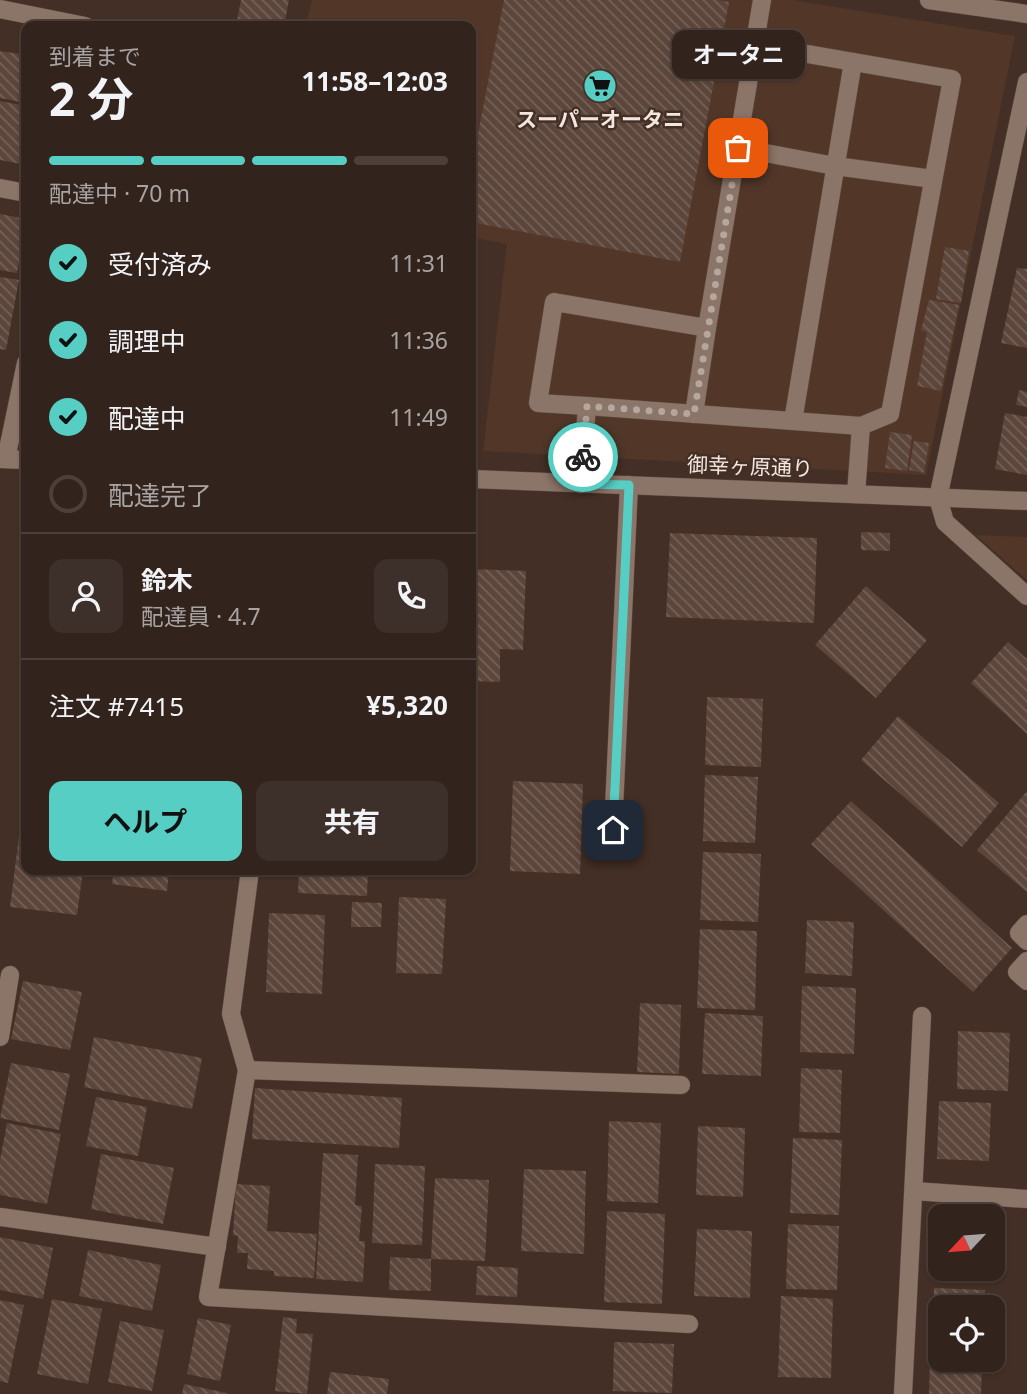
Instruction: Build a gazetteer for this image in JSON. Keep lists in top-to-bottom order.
{
  "streets": {
    "street": ["御幸ヶ原通り"]
  },
  "places": {
    "supermarket": ["スーパーオータニ"],
    "other": ["オータニ"]
  },
  "north": "bottom left",
  "page": {
    "heading": ["2 分", "到着まで", "11:58–12:03"],
    "panel": [
      "鈴木",
      "配達員 · 4.7",
      "注文 #7415",
      "¥5,320"
    ],
    "bubble": "オータニ",
    "bar": "配達中 · 70 m",
    "list": [
      ["受付済み", "11:31"],
      ["調理中", "11:36"],
      ["配達中", "11:49"],
      "配達完了"
    ],
    "buttons": ["ヘルプ", "共有"]
  }
}
